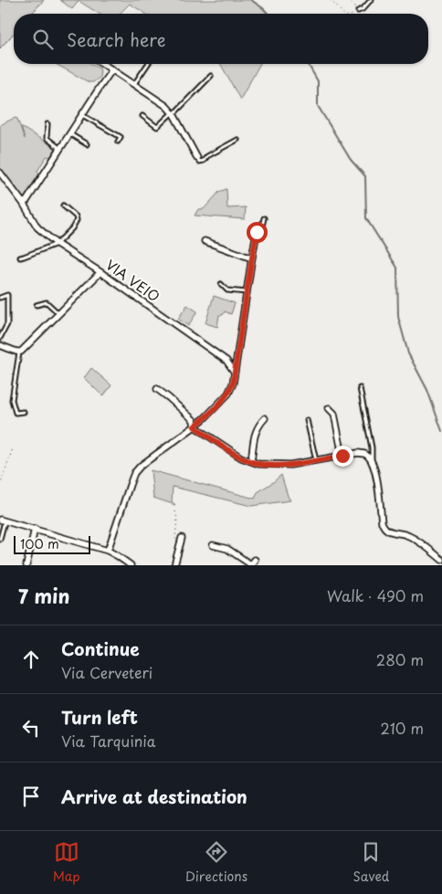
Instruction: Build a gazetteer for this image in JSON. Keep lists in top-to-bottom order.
{
  "streets": {
    "street": ["VIA VEIO"]
  },
  "scale_bar": "100 m",
  "page": {
    "search": "Search here",
    "scale": "100 m",
    "heading": ["7 min", "Walk · 490 m"],
    "list": [
      ["Continue", "Via Cerveteri", "280 m"],
      ["Turn left", "Via Tarquinia", "210 m"],
      "Arrive at destination"
    ],
    "nav": ["Map", "Directions", "Saved"]
  }
}
